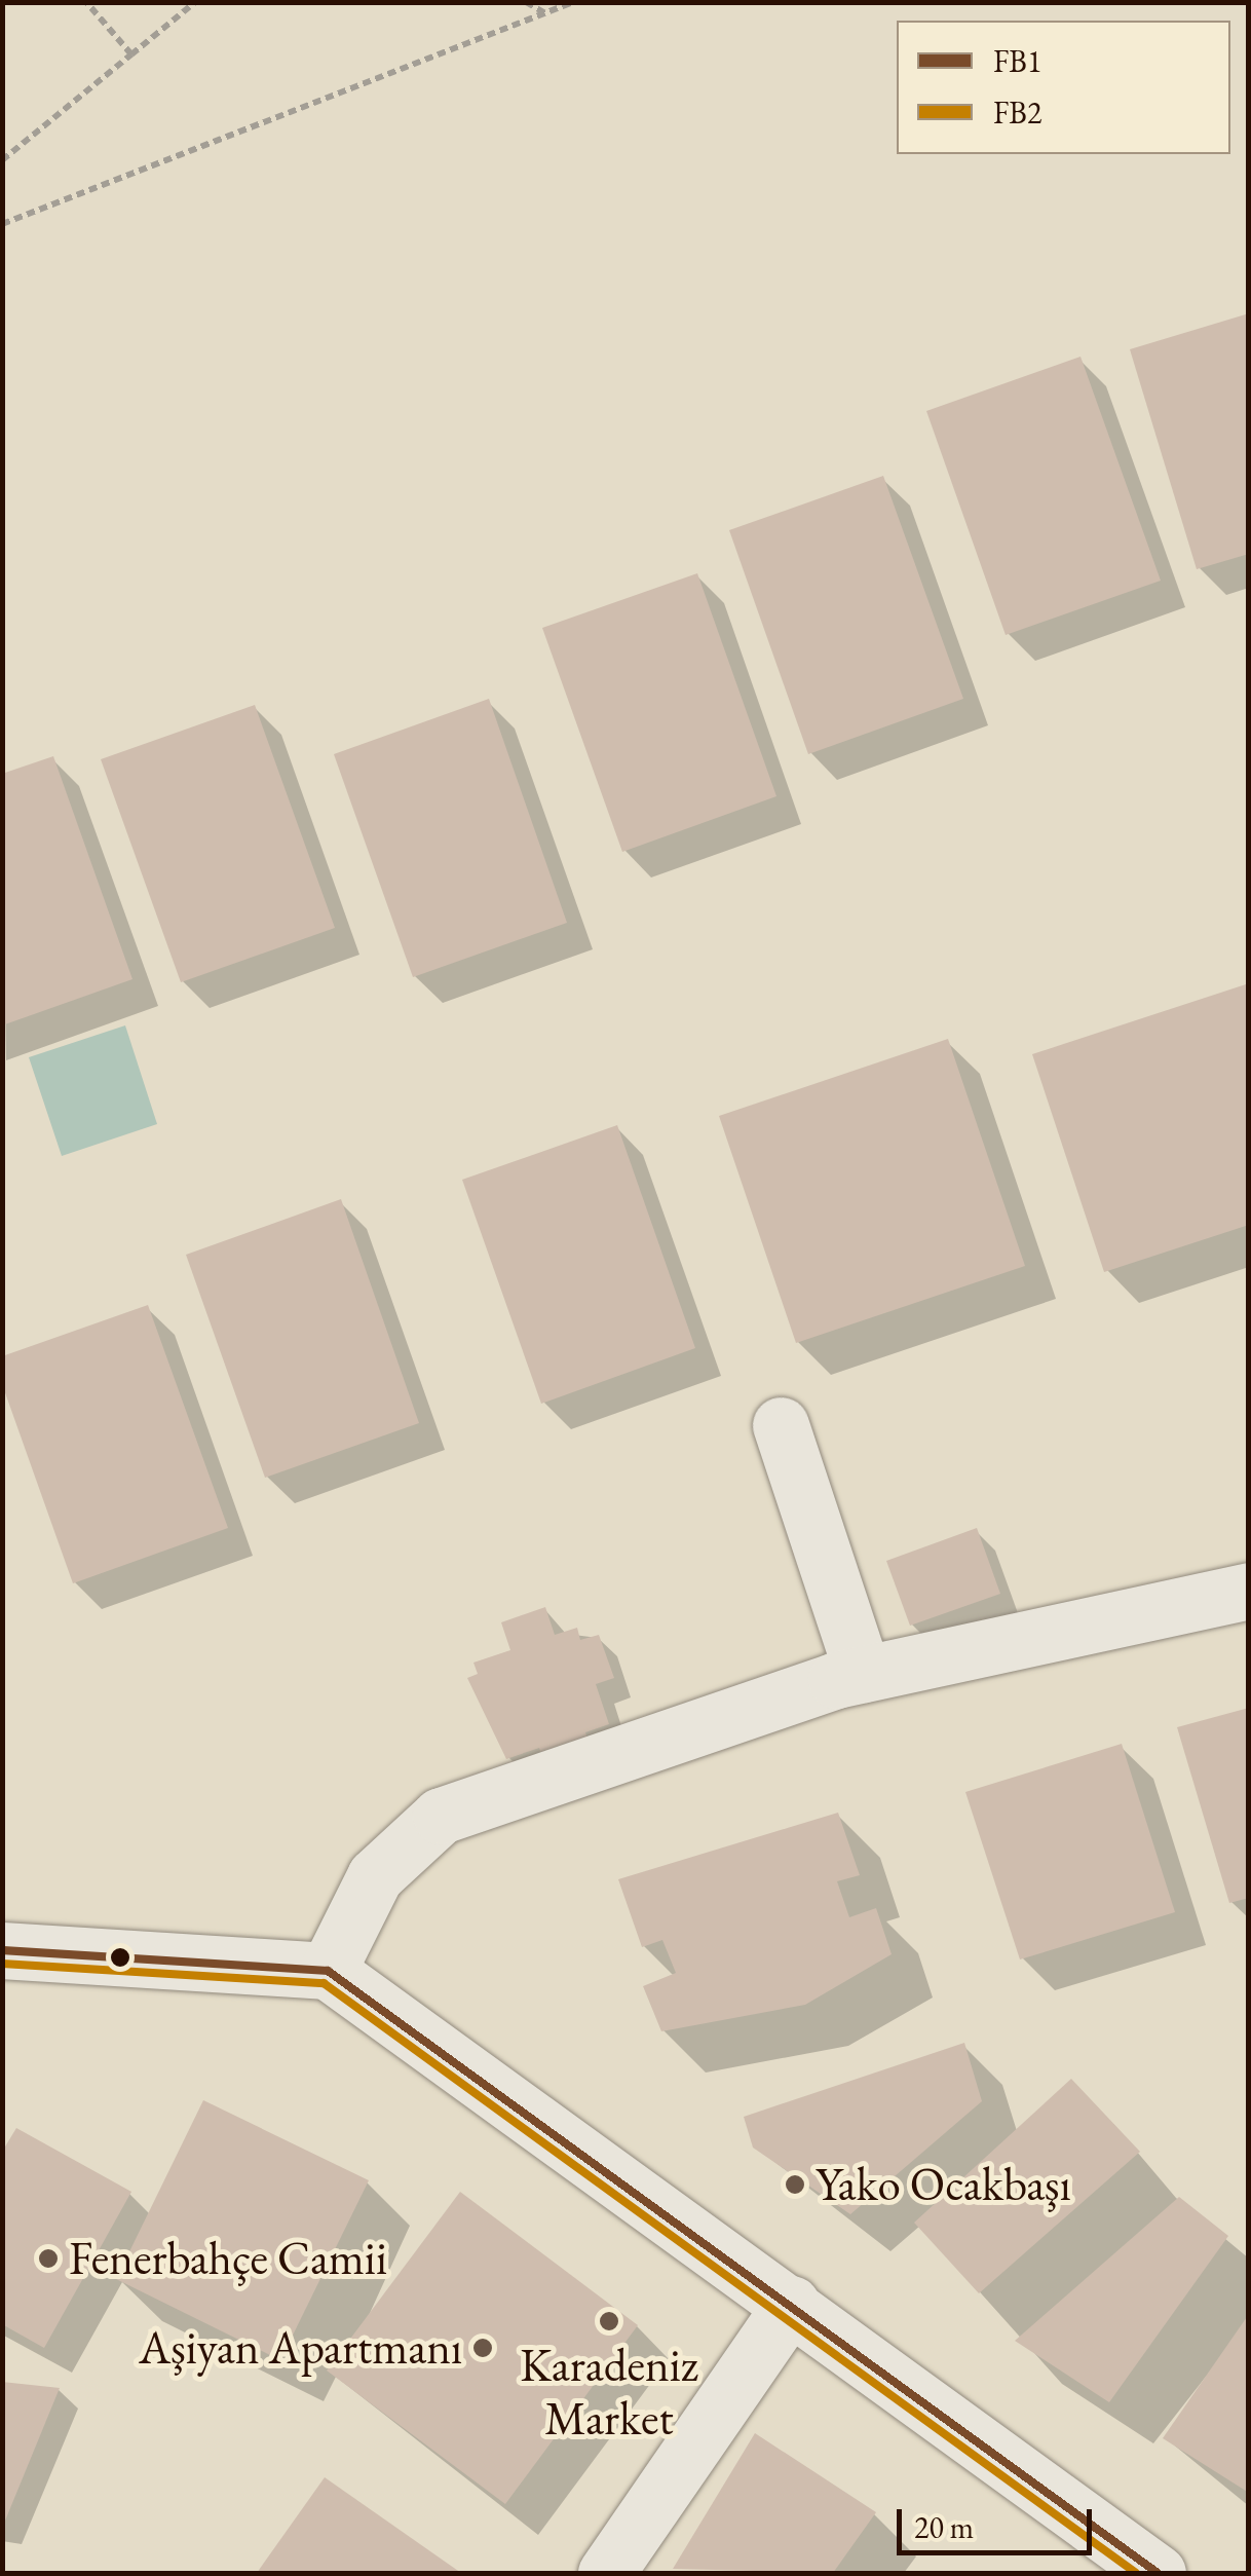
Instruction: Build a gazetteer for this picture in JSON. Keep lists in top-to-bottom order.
{
  "places": [
    "Yako Ocakbaşı",
    "Fenerbahçe Camii",
    "Karadeniz Market",
    "Aşiyan Apartmanı"
  ],
  "lines": ["transit line FB1", "transit line FB2"],
  "legend": ["FB1", "FB2"],
  "scale_bar": "20 m"
}
